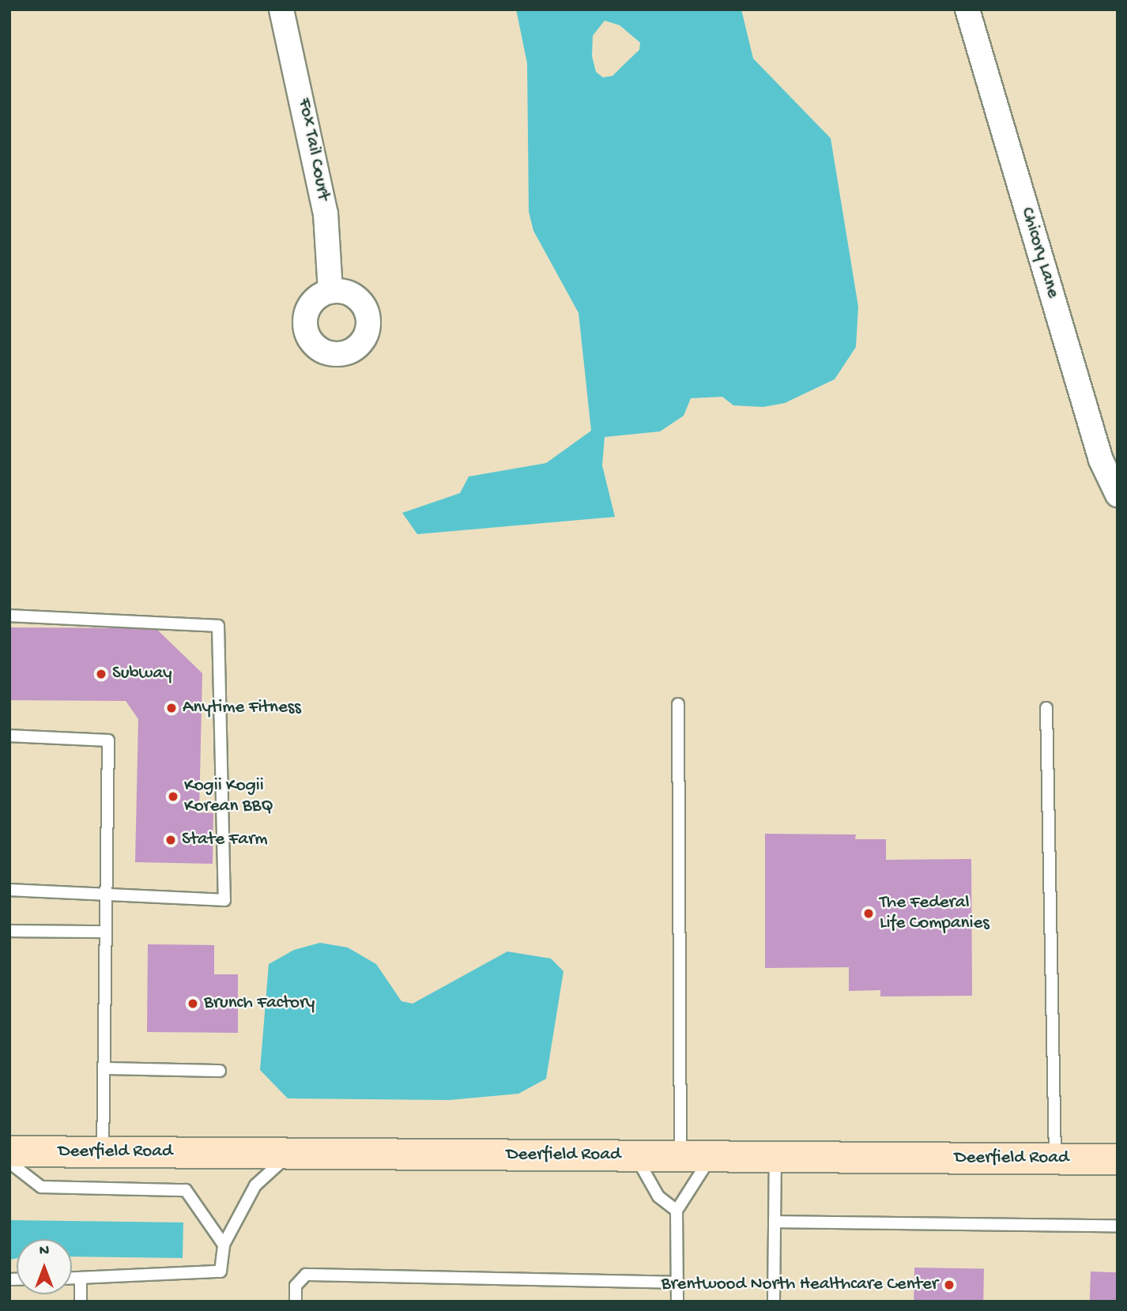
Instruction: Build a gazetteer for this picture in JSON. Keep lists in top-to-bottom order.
{
  "streets": {
    "main road": ["Deerfield Road"],
    "street": ["Fox Tail Court", "Chicory Lane"]
  },
  "places": [
    "Subway",
    "Anytime Fitness",
    "Kogii Kogii Korean BBQ",
    "State Farm",
    "The Federal Life Companies",
    "Brunch Factory",
    "Brentwood North Healthcare Center"
  ],
  "north": "top"
}
